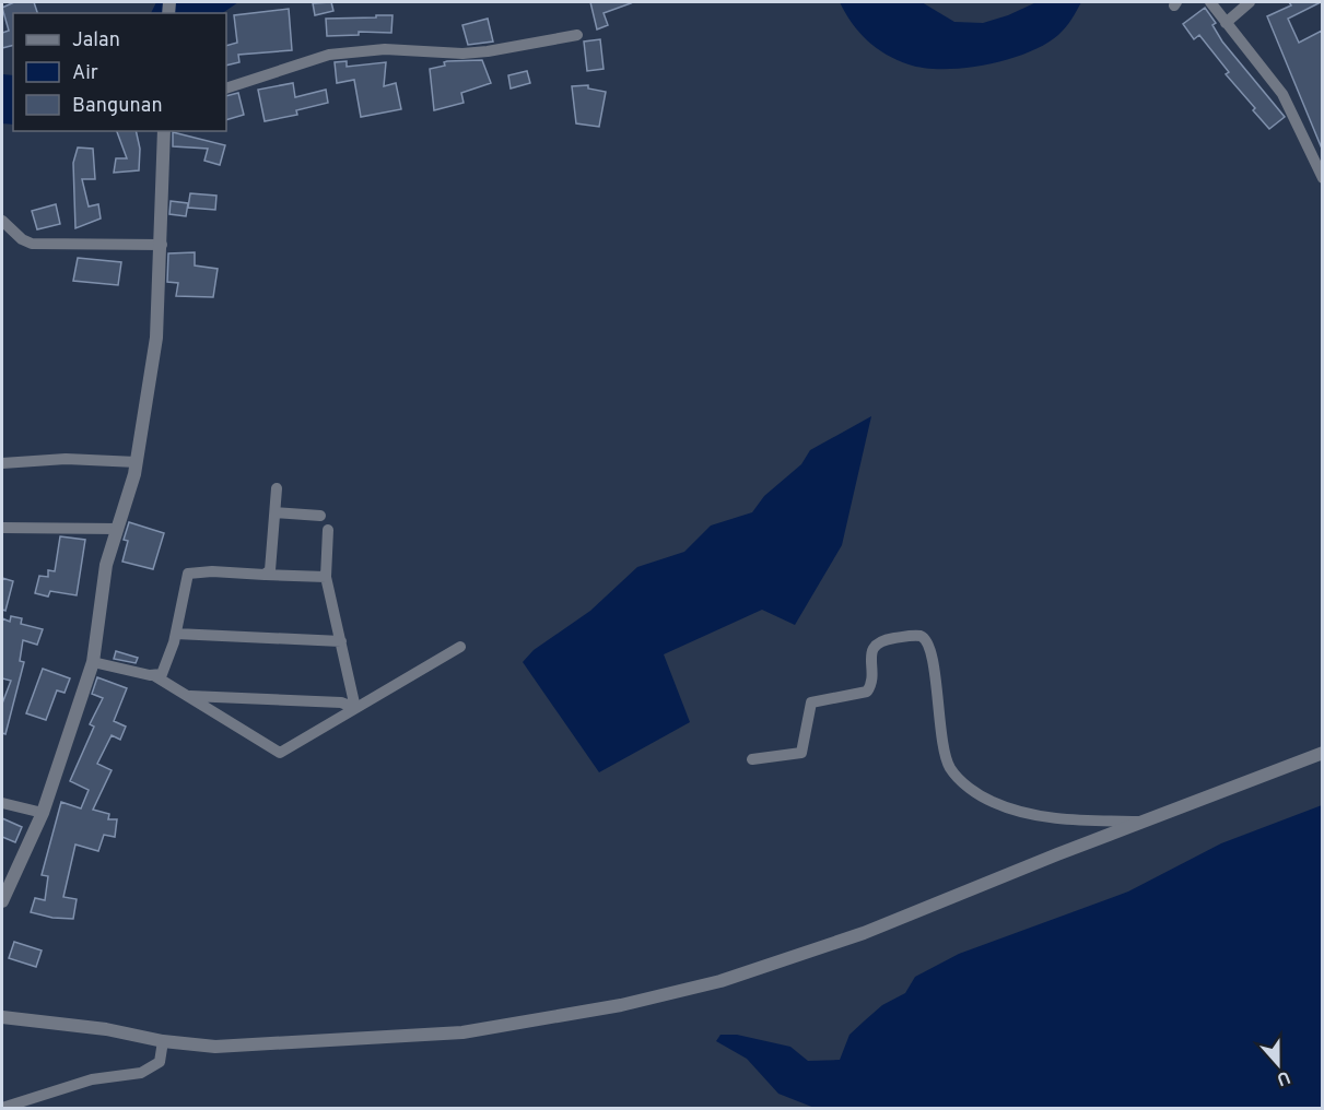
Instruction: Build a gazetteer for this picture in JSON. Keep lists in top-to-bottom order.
{
  "legend": ["Jalan", "Air", "Bangunan"],
  "north": "bottom"
}
